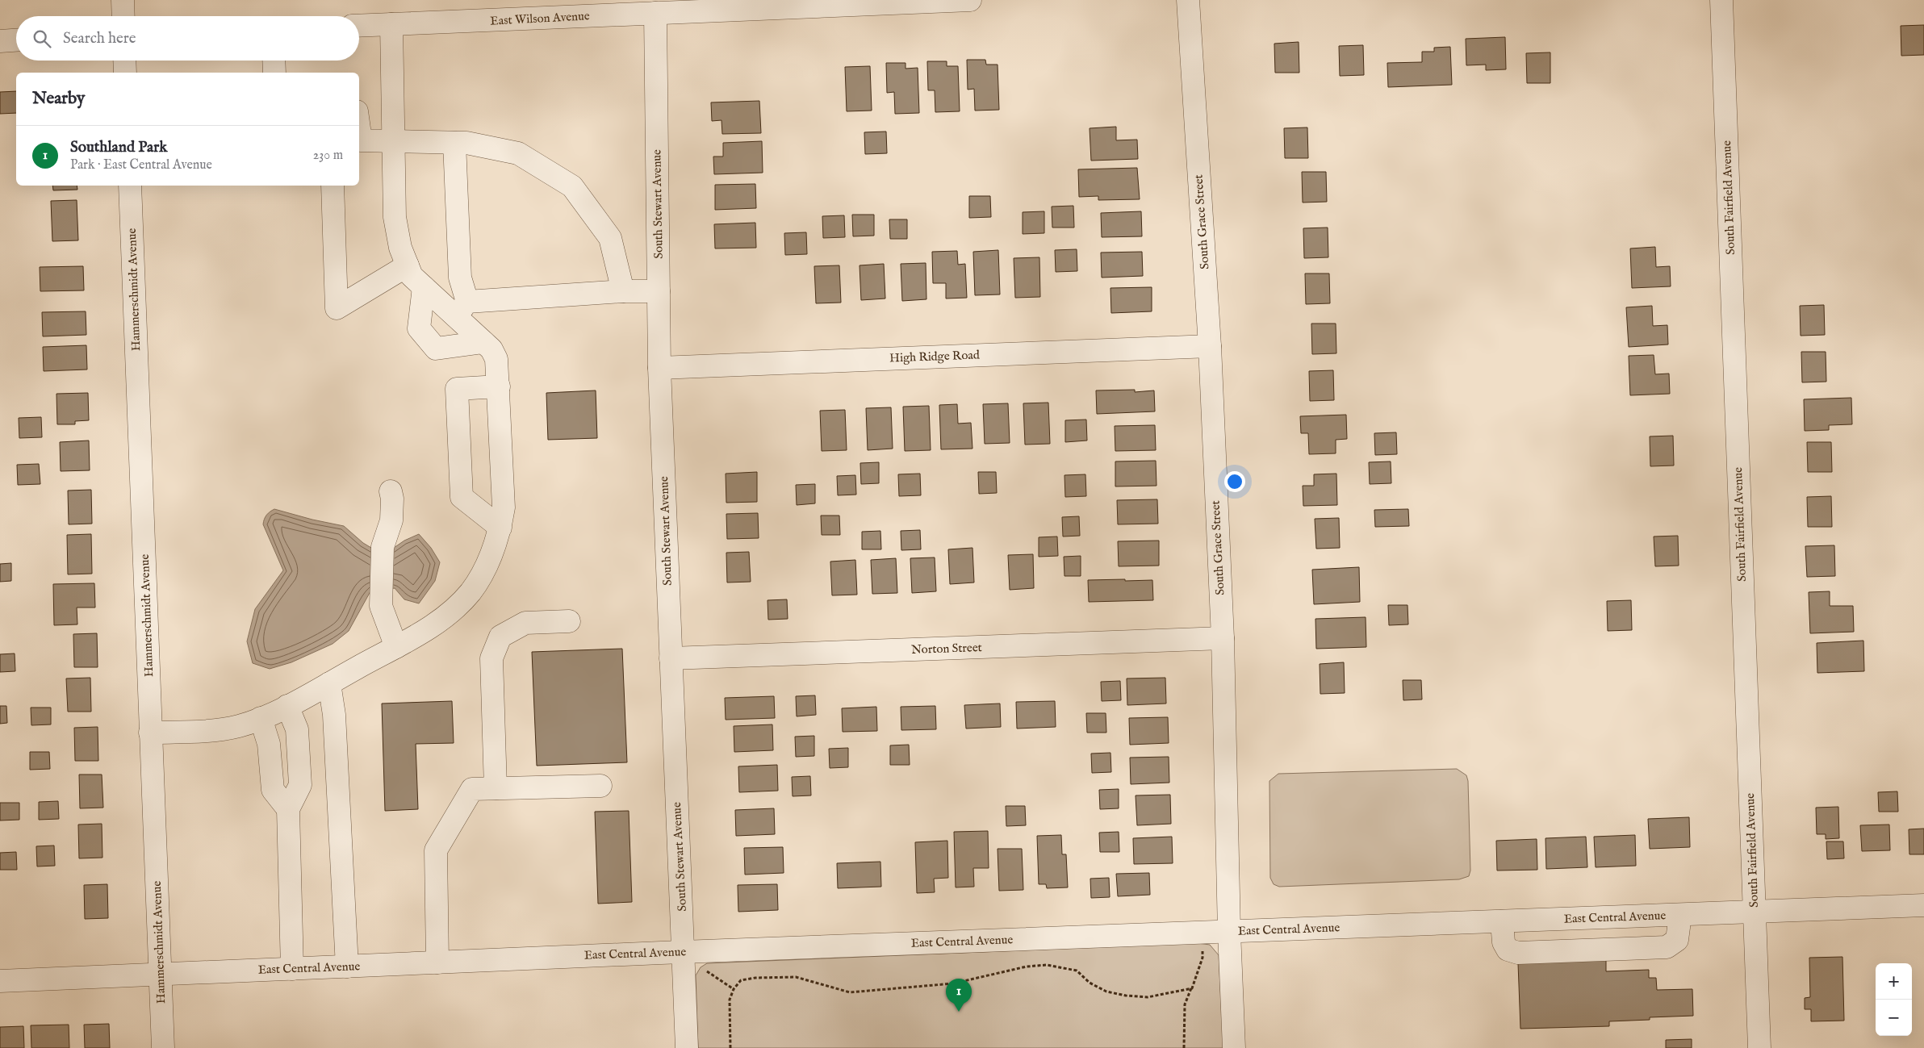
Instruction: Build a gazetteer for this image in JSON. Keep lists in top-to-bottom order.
{
  "streets": {
    "street": [
      "East Wilson Avenue",
      "South Fairfield Avenue",
      "South Stewart Avenue",
      "South Grace Street",
      "Hammerschmidt Avenue",
      "High Ridge Road",
      "Norton Street",
      "East Central Avenue"
    ]
  },
  "crossings": [
    ["East Wilson Avenue", "South Stewart Avenue"],
    ["South Fairfield Avenue", "East Central Avenue"],
    ["South Stewart Avenue", "High Ridge Road"],
    ["South Stewart Avenue", "Norton Street"],
    ["South Stewart Avenue", "East Central Avenue"],
    ["South Grace Street", "High Ridge Road"],
    ["South Grace Street", "Norton Street"],
    ["South Grace Street", "East Central Avenue"],
    ["Hammerschmidt Avenue", "East Central Avenue"]
  ],
  "page": {
    "search": "Search here",
    "heading": "Nearby",
    "list": [
      {
        "mark": "1",
        "name": "Southland Park",
        "note": "Park · East Central Avenue",
        "value": "230 m"
      }
    ],
    "map_buttons": ["+", "−"],
    "pins": "1"
  }
}
